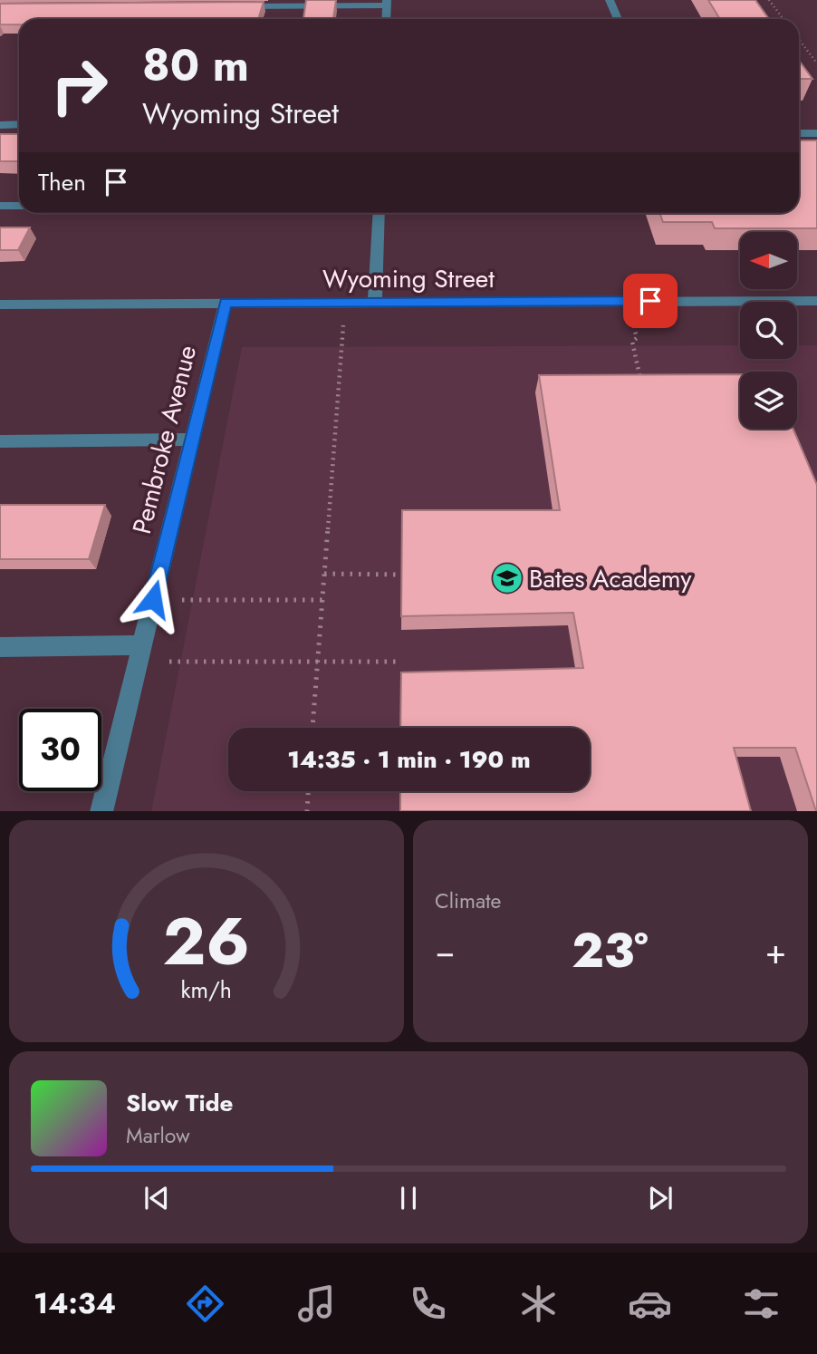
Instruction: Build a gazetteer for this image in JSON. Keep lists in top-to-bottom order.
{
  "streets": {
    "street": ["Wyoming Street", "Pembroke Avenue"]
  },
  "crossings": [
    ["Wyoming Street", "Pembroke Avenue"]
  ],
  "places": {
    "school or university": ["Bates Academy"]
  },
  "north": "left",
  "page": {
    "turn": ["80 m", "Wyoming Street"],
    "then": "Then",
    "limit": "30",
    "trip": "14:35 · 1 min · 190 m",
    "tile": "Climate",
    "heat": ["−", "23°", "+"],
    "song": ["Slow Tide", "Marlow"],
    "tabs": "14:34",
    "gauge": ["26", "km/h"]
  }
}
